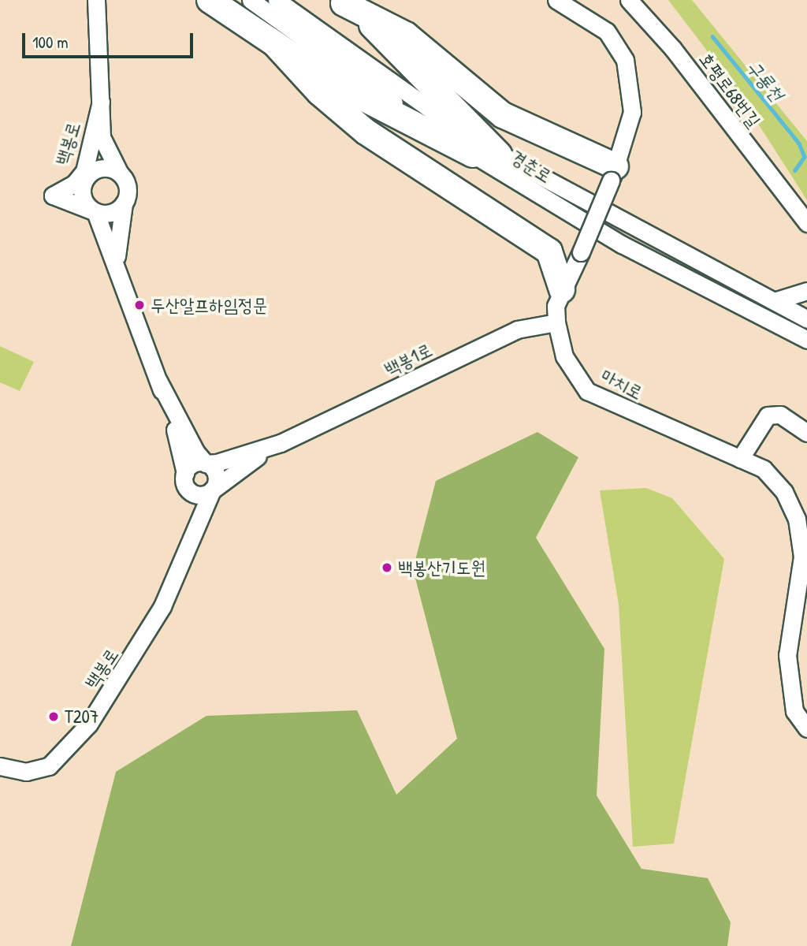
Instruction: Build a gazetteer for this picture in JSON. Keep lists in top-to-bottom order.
{
  "streets": {
    "street": [
      "호평로68번길",
      "백봉로",
      "경춘로",
      "백봉1로",
      "마치로"
    ]
  },
  "crossings": [
    ["백봉로", "백봉1로"],
    ["백봉1로", "마치로"]
  ],
  "water": ["구룡천"],
  "places": ["두산알프하임정문", "백봉산기도원", "T207"],
  "scale_bar": "100 m"
}
